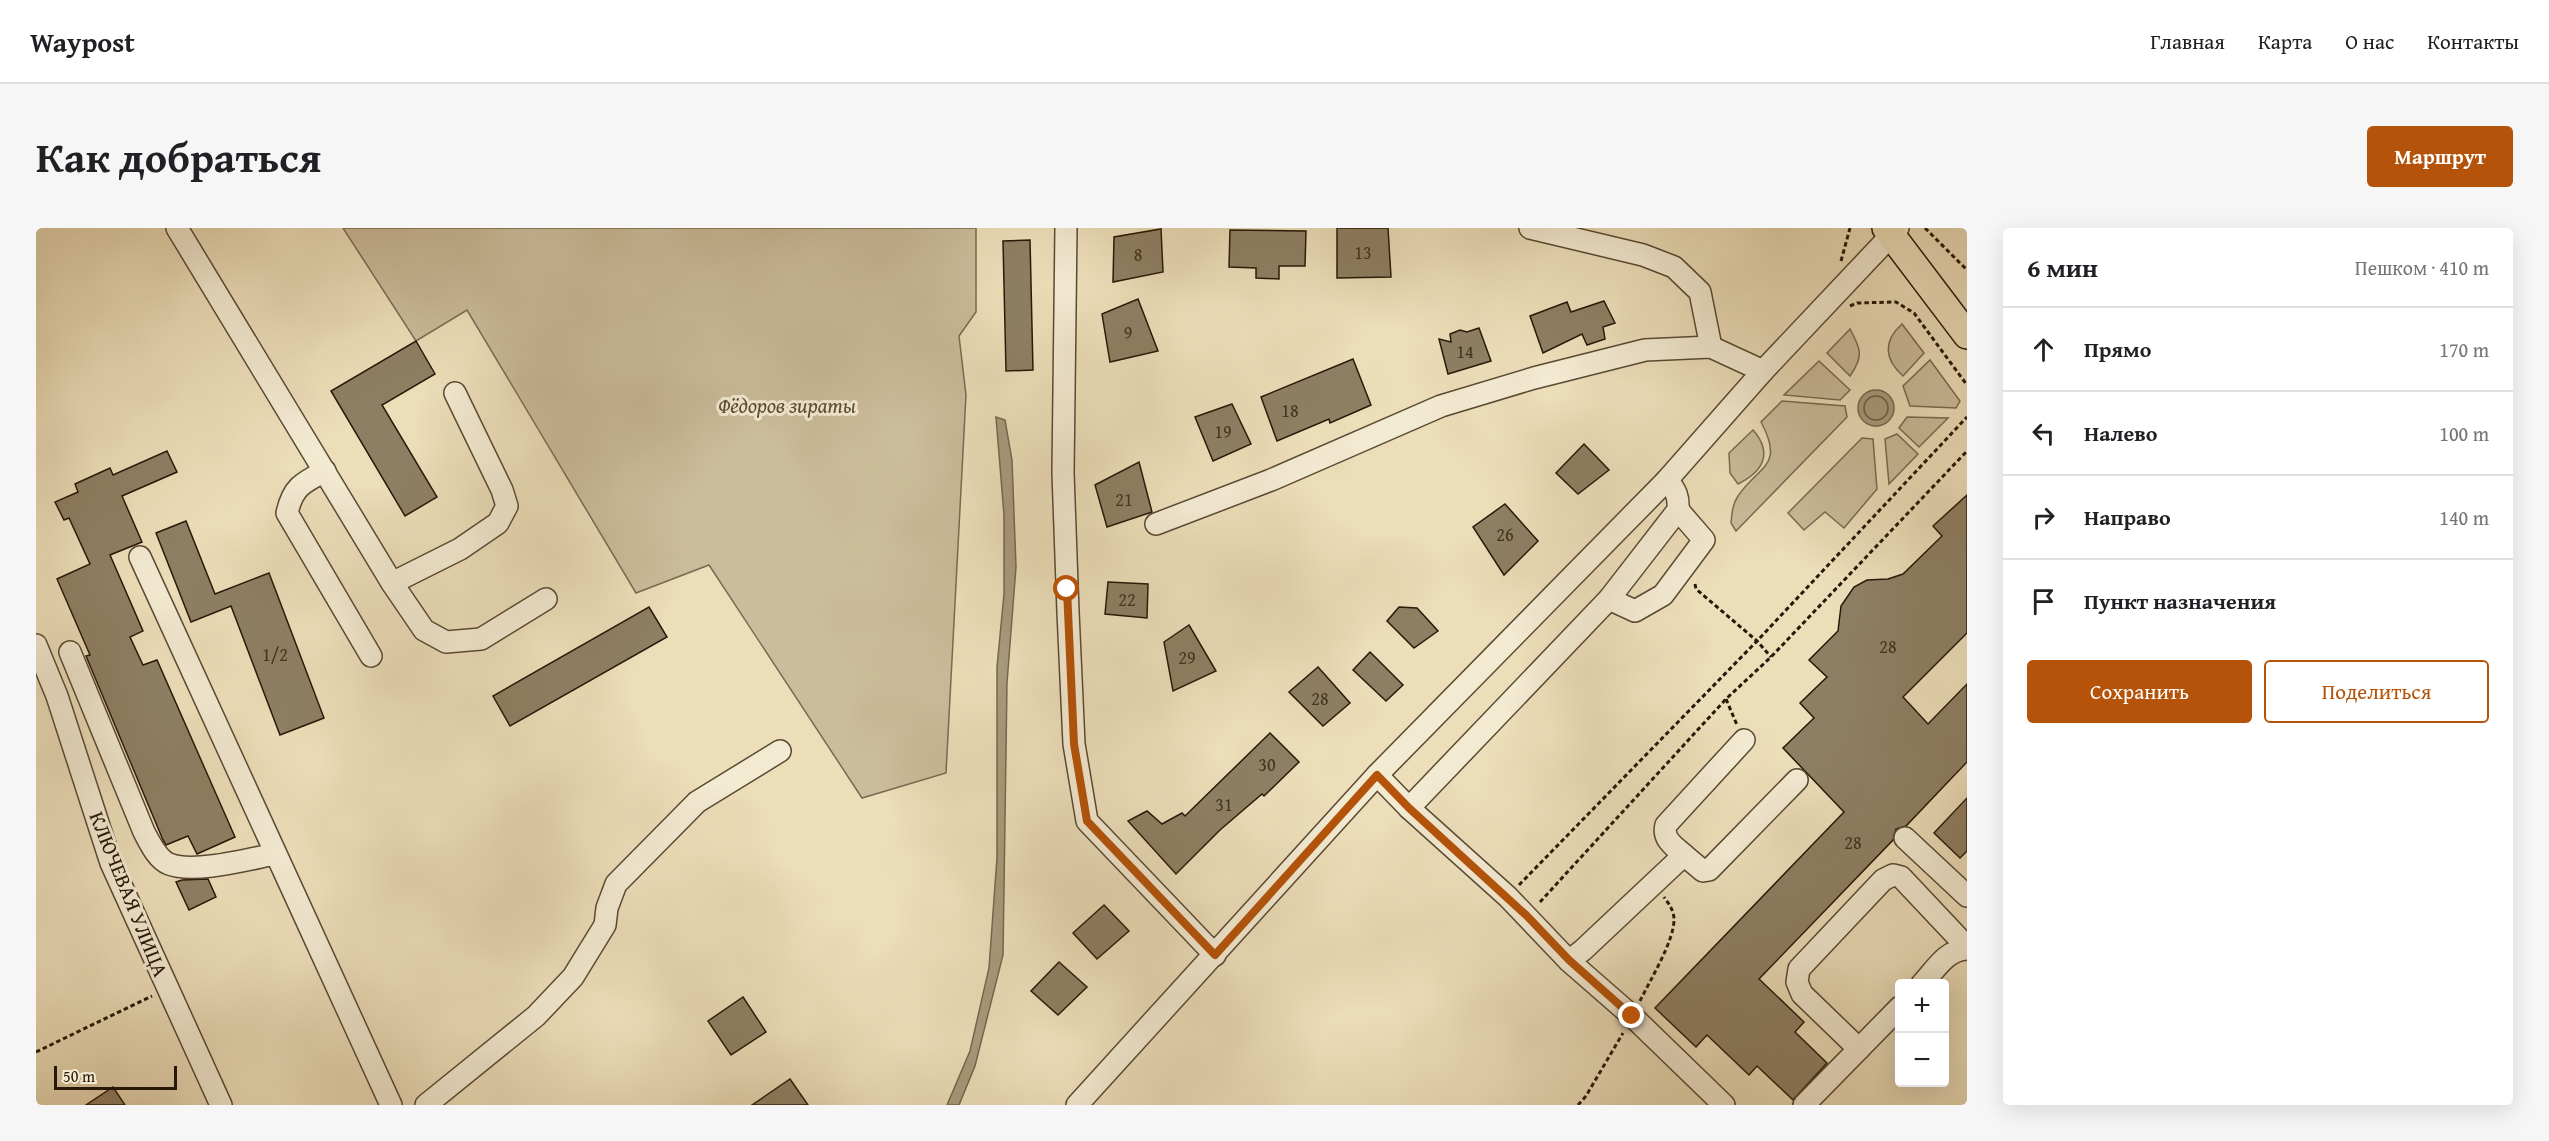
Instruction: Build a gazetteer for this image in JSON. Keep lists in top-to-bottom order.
{
  "streets": {
    "street": ["КЛЮЧЕВАЯ УЛИЦА"]
  },
  "parks": ["Фёдоров зираты"],
  "house_numbers": [
    "13",
    "8",
    "9",
    "14",
    "18",
    "19",
    "21",
    "26",
    "22",
    "28",
    "1/2",
    "29",
    "28",
    "30",
    "31",
    "28"
  ],
  "scale_bar": "50 m",
  "page": {
    "header": "Waypost",
    "nav": [
      "Главная",
      "Карта",
      "О нас",
      "Контакты"
    ],
    "title": "Как добраться",
    "buttons": [
      "Маршрут",
      ["Сохранить", "Поделиться"]
    ],
    "heading": ["6 мин", "Пешком · 410 m"],
    "list": [
      ["Прямо", "170 m"],
      ["Налево", "100 m"],
      ["Направо", "140 m"],
      "Пункт назначения"
    ],
    "map_buttons": ["+", "−"],
    "scale": "50 m"
  }
}
